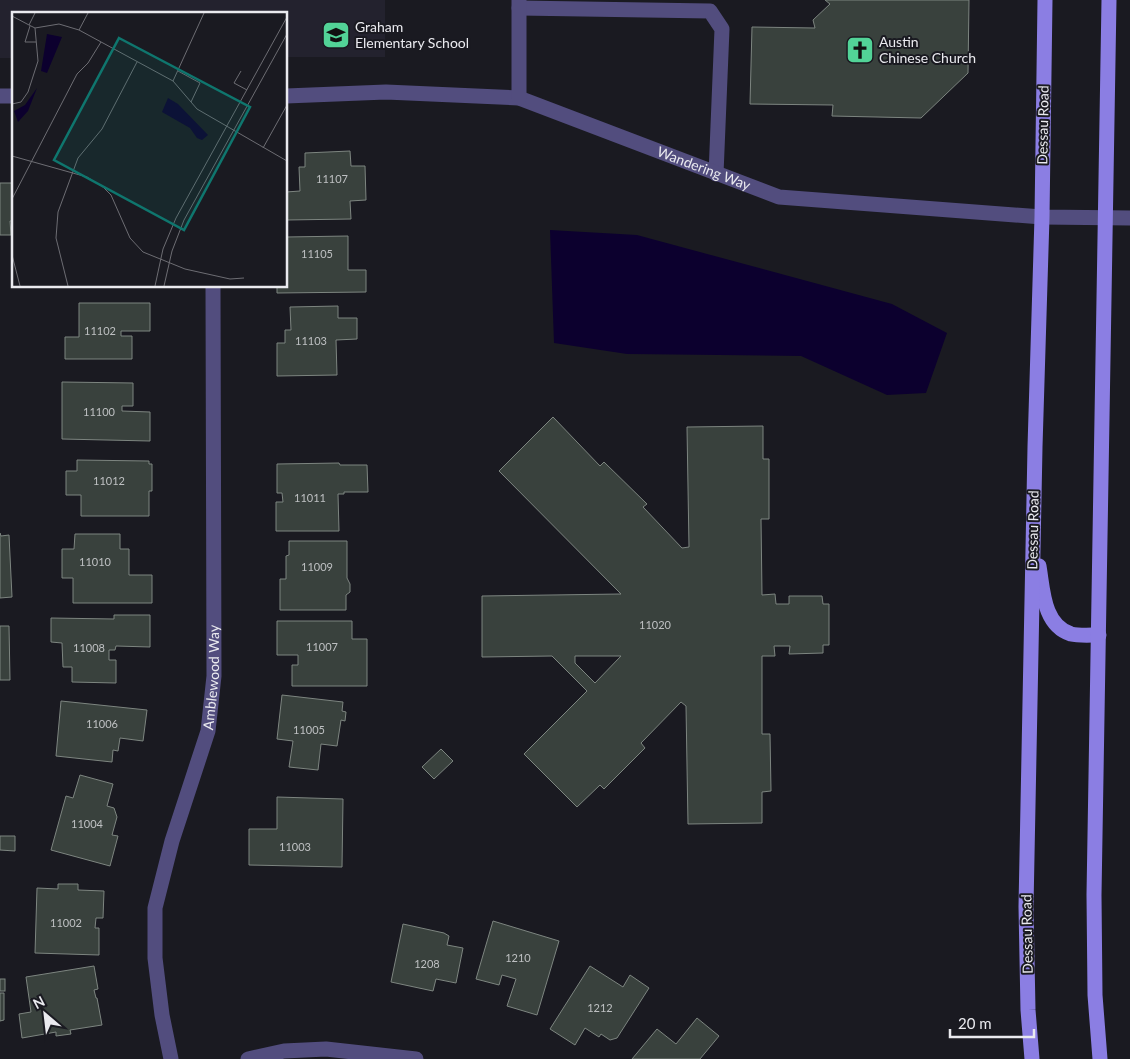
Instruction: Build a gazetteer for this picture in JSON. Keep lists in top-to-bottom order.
{
  "streets": {
    "main road": ["Dessau Road"],
    "street": ["Wandering Way", "Amblewood Way"]
  },
  "crossings": [
    ["Dessau Road", "Wandering Way"]
  ],
  "places": {
    "school or university": ["Graham Elementary School"],
    "church": ["Austin Chinese Church"]
  },
  "house_numbers": [
    "11107",
    "11105",
    "11102",
    "11103",
    "11100",
    "11012",
    "11011",
    "11010",
    "11009",
    "11020",
    "11007",
    "11008",
    "11006",
    "11005",
    "11004",
    "11003",
    "11002",
    "1210",
    "1208",
    "1212"
  ],
  "scale_bar": "20 m",
  "north": "top left"
}
